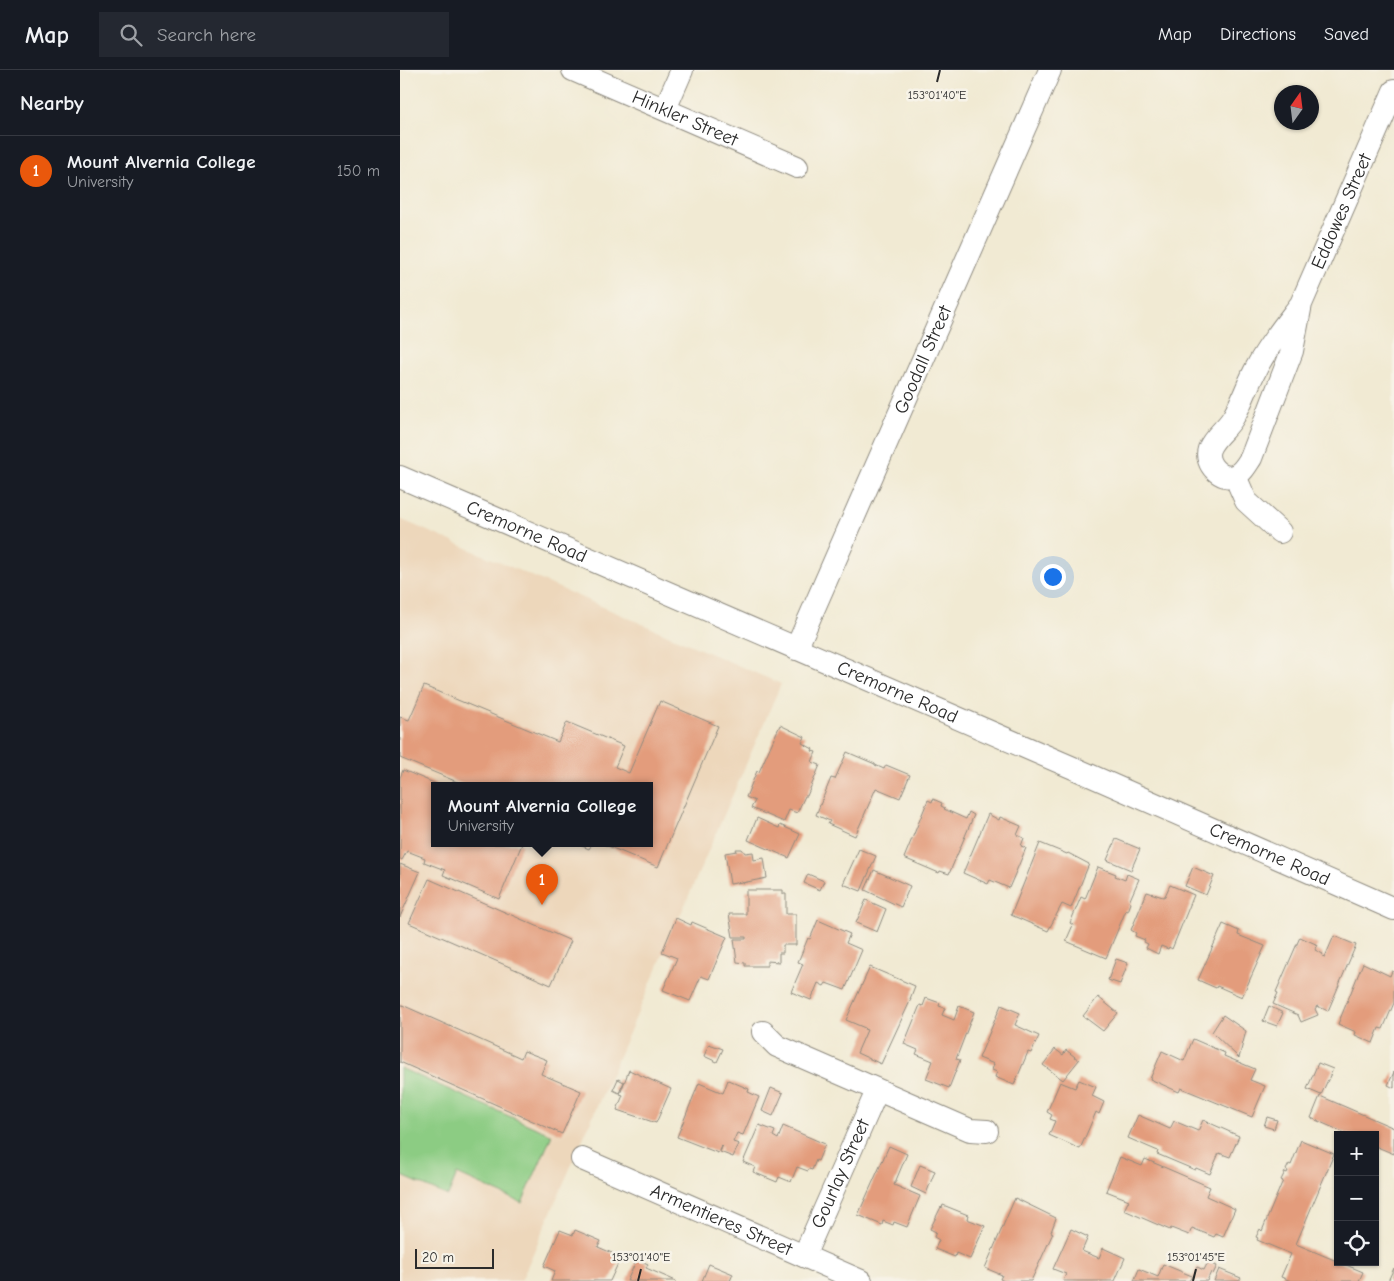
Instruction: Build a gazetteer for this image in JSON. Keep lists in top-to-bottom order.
{
  "streets": {
    "street": [
      "Hinkler Street",
      "Eddowes Street",
      "Goodall Street",
      "Cremorne Road",
      "Gourlay Street",
      "Armentieres Street"
    ]
  },
  "crossings": [
    ["Goodall Street", "Cremorne Road"],
    ["Gourlay Street", "Armentieres Street"]
  ],
  "scale_bar": "20 m",
  "north": "top",
  "page": {
    "header": "Map",
    "search": "Search here",
    "nav": ["Map", "Directions", "Saved"],
    "heading": "Nearby",
    "list": [
      {
        "mark": "1",
        "name": "Mount Alvernia College",
        "note": "University",
        "value": "150 m"
      }
    ],
    "popup": ["Mount Alvernia College", "University"],
    "pins": "1",
    "map_buttons": ["+", "−"],
    "scale": "20 m"
  },
  "coordinates": ["153°01'40\"E", "153°01'45\"E"]
}
